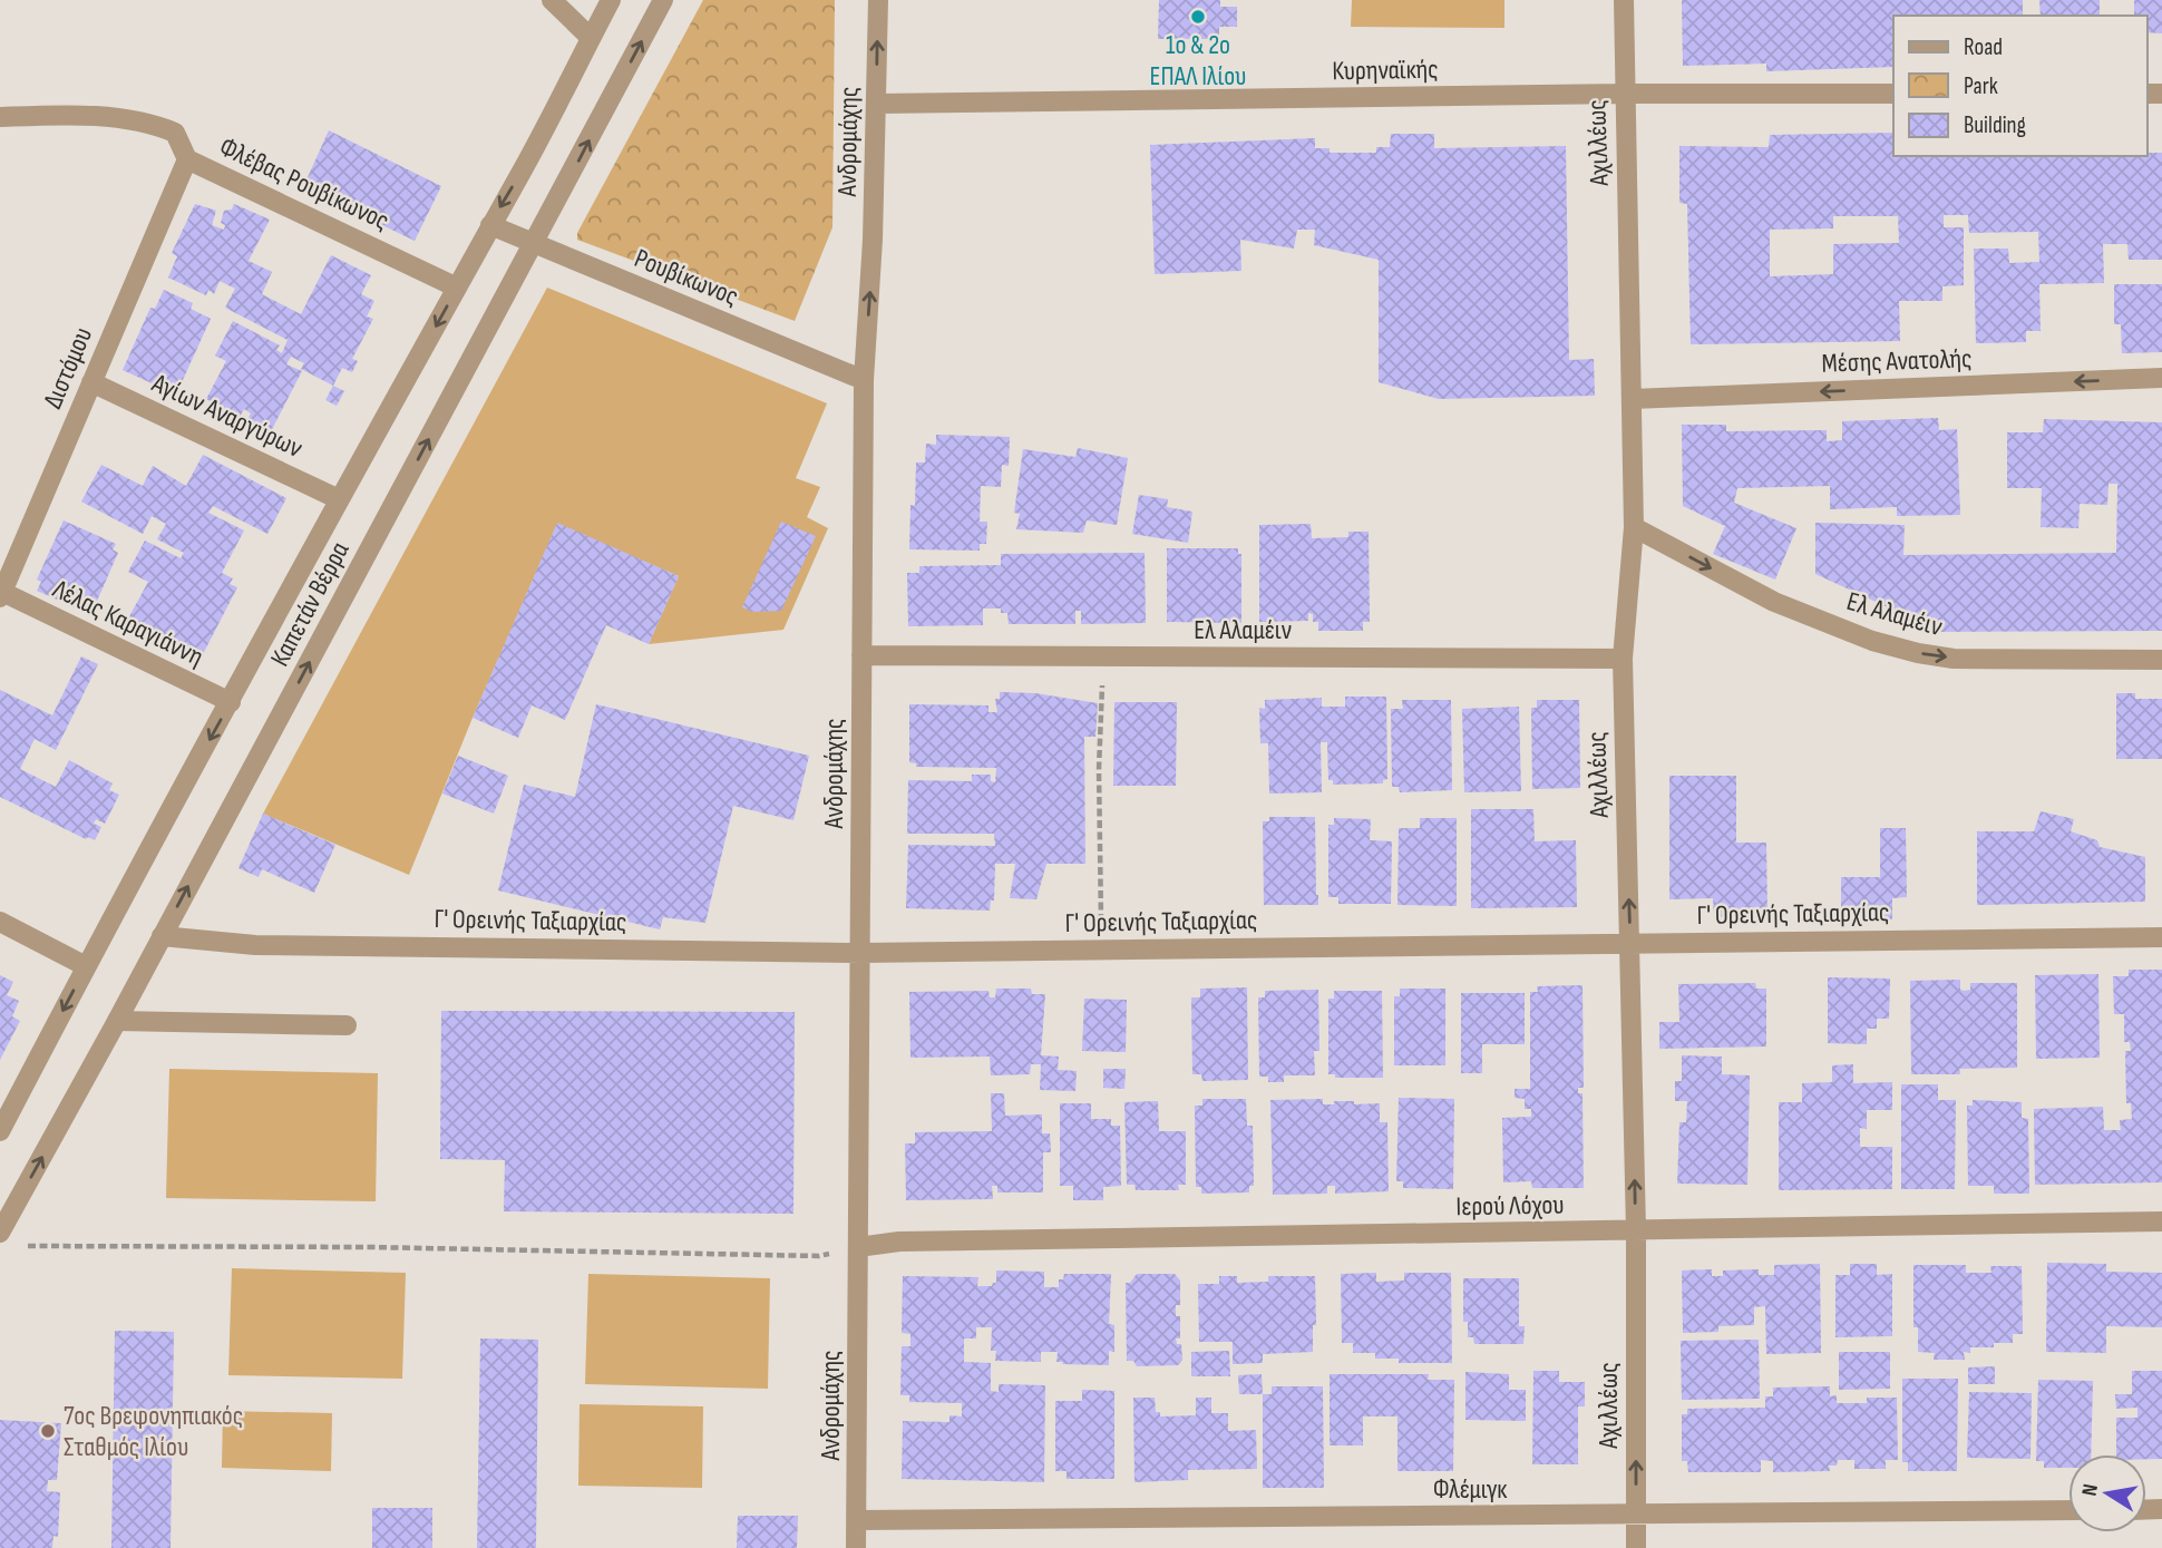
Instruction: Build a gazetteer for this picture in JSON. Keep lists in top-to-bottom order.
{
  "streets": {
    "street": [
      "Κυρηναϊκής",
      "Ανδρομάχης",
      "Αχιλλέως",
      "Φλέβας Ρουβίκωνος",
      "Ρουβίκωνος",
      "Μέσης Ανατολής",
      "Διστόμου",
      "Αγίων Αναργύρων",
      "Καπετάν Βέρρα",
      "Ελ Αλαμέιν",
      "Λέλας Καραγιάννη",
      "Γ' Ορεινής Ταξιαρχίας",
      "Ιερού Λόχου",
      "Φλέμιγκ"
    ]
  },
  "crossings": [
    ["Κυρηναϊκής", "Ανδρομάχης"],
    ["Κυρηναϊκής", "Αχιλλέως"],
    ["Ανδρομάχης", "Ρουβίκωνος"],
    ["Ανδρομάχης", "Ελ Αλαμέιν"],
    ["Ανδρομάχης", "Γ' Ορεινής Ταξιαρχίας"],
    ["Ανδρομάχης", "Ιερού Λόχου"],
    ["Ανδρομάχης", "Φλέμιγκ"],
    ["Αχιλλέως", "Μέσης Ανατολής"],
    ["Αχιλλέως", "Ελ Αλαμέιν"],
    ["Αχιλλέως", "Γ' Ορεινής Ταξιαρχίας"],
    ["Αχιλλέως", "Ιερού Λόχου"],
    ["Αχιλλέως", "Φλέμιγκ"],
    ["Φλέβας Ρουβίκωνος", "Διστόμου"],
    ["Φλέβας Ρουβίκωνος", "Καπετάν Βέρρα"],
    ["Ρουβίκωνος", "Καπετάν Βέρρα"],
    ["Διστόμου", "Αγίων Αναργύρων"],
    ["Διστόμου", "Λέλας Καραγιάννη"],
    ["Αγίων Αναργύρων", "Καπετάν Βέρρα"],
    ["Καπετάν Βέρρα", "Λέλας Καραγιάννη"],
    ["Καπετάν Βέρρα", "Γ' Ορεινής Ταξιαρχίας"]
  ],
  "one_way": ["Αχιλλέως", "Μέσης Ανατολής", "Ελ Αλαμέιν"],
  "places": ["1ο & 2ο ΕΠΑΛ Ιλίου", "7ος Βρεφονηπιακός Σταθμός Ιλίου"],
  "legend": ["Road", "Park", "Building"],
  "north": "left"
}
